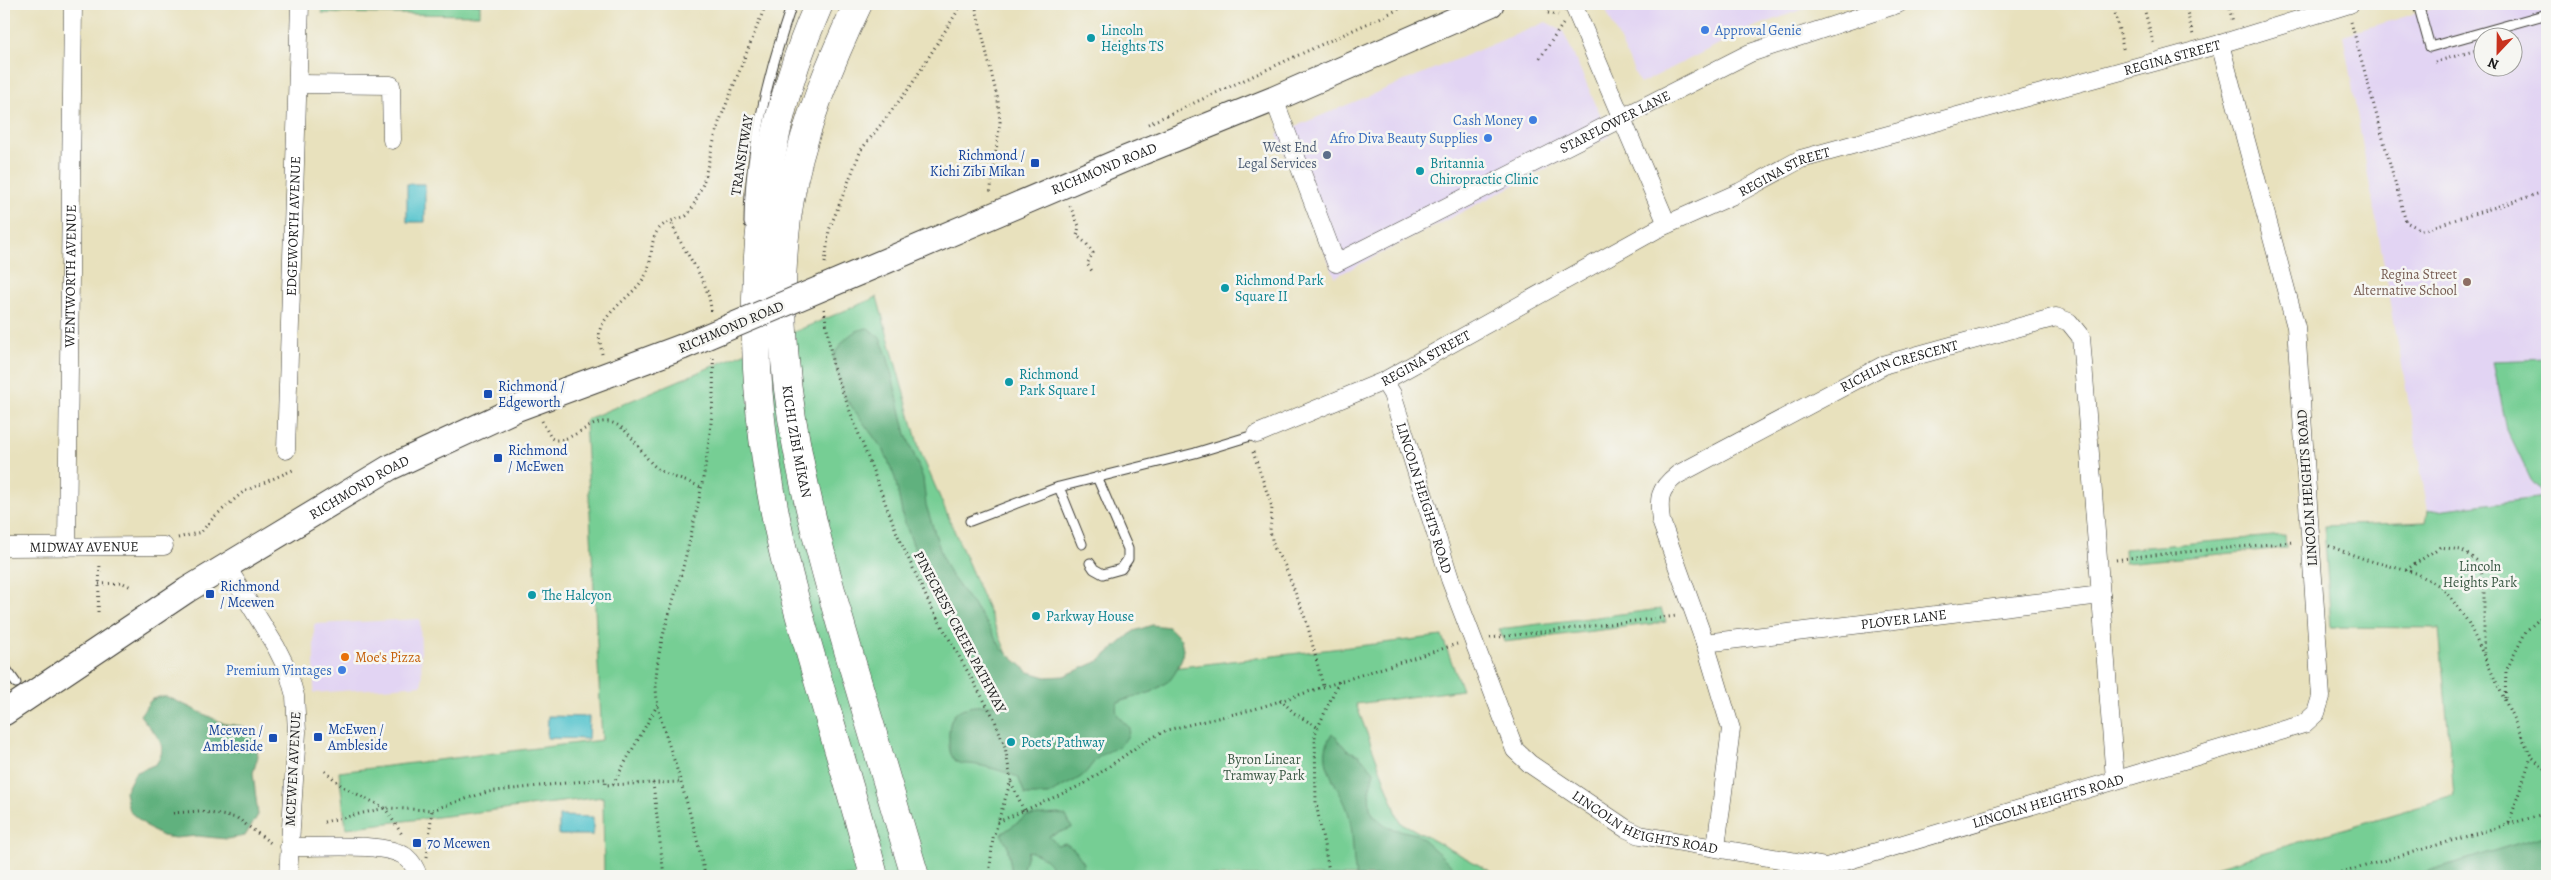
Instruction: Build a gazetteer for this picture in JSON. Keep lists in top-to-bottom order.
{
  "streets": {
    "highway": ["KICHI ZĪBĪ MĪKAN"],
    "main road": ["RICHMOND ROAD"],
    "street": [
      "REGINA STREET",
      "STARFLOWER LANE",
      "EDGEWORTH AVENUE",
      "WENTWORTH AVENUE",
      "RICHLIN CRESCENT",
      "LINCOLN HEIGHTS ROAD",
      "MIDWAY AVENUE",
      "PLOVER LANE",
      "MCEWEN AVENUE"
    ],
    "lane": ["TRANSITWAY"],
    "path": ["PINECREST CREEK PATHWAY"]
  },
  "crossings": [
    ["REGINA STREET", "LINCOLN HEIGHTS ROAD"],
    ["STARFLOWER LANE", "RICHMOND ROAD"],
    ["RICHMOND ROAD", "MCEWEN AVENUE"],
    ["WENTWORTH AVENUE", "MIDWAY AVENUE"],
    ["RICHLIN CRESCENT", "LINCOLN HEIGHTS ROAD"],
    ["RICHLIN CRESCENT", "PLOVER LANE"]
  ],
  "parks": ["Lincoln Heights Park", "Byron Linear Tramway Park"],
  "places": {
    "other": [
      "Approval Genie",
      "Lincoln Heights TS",
      "Cash Money",
      "Afro Diva Beauty Supplies",
      "West End Legal Services",
      "Britannia Chiropractic Clinic",
      "Regina Street Alternative School",
      "Richmond Park Square II",
      "Richmond Park Square I",
      "The Halcyon",
      "Parkway House",
      "Moe's Pizza",
      "Premium Vintages",
      "Poets' Pathway"
    ],
    "transit": [
      "Richmond / Kichi Zībī Mīkan",
      "Richmond / Edgeworth",
      "Richmond / McEwen",
      "Richmond / Mcewen",
      "McEwen / Ambleside",
      "Mcewen / Ambleside",
      "70 Mcewen"
    ]
  },
  "north": "bottom"
}
